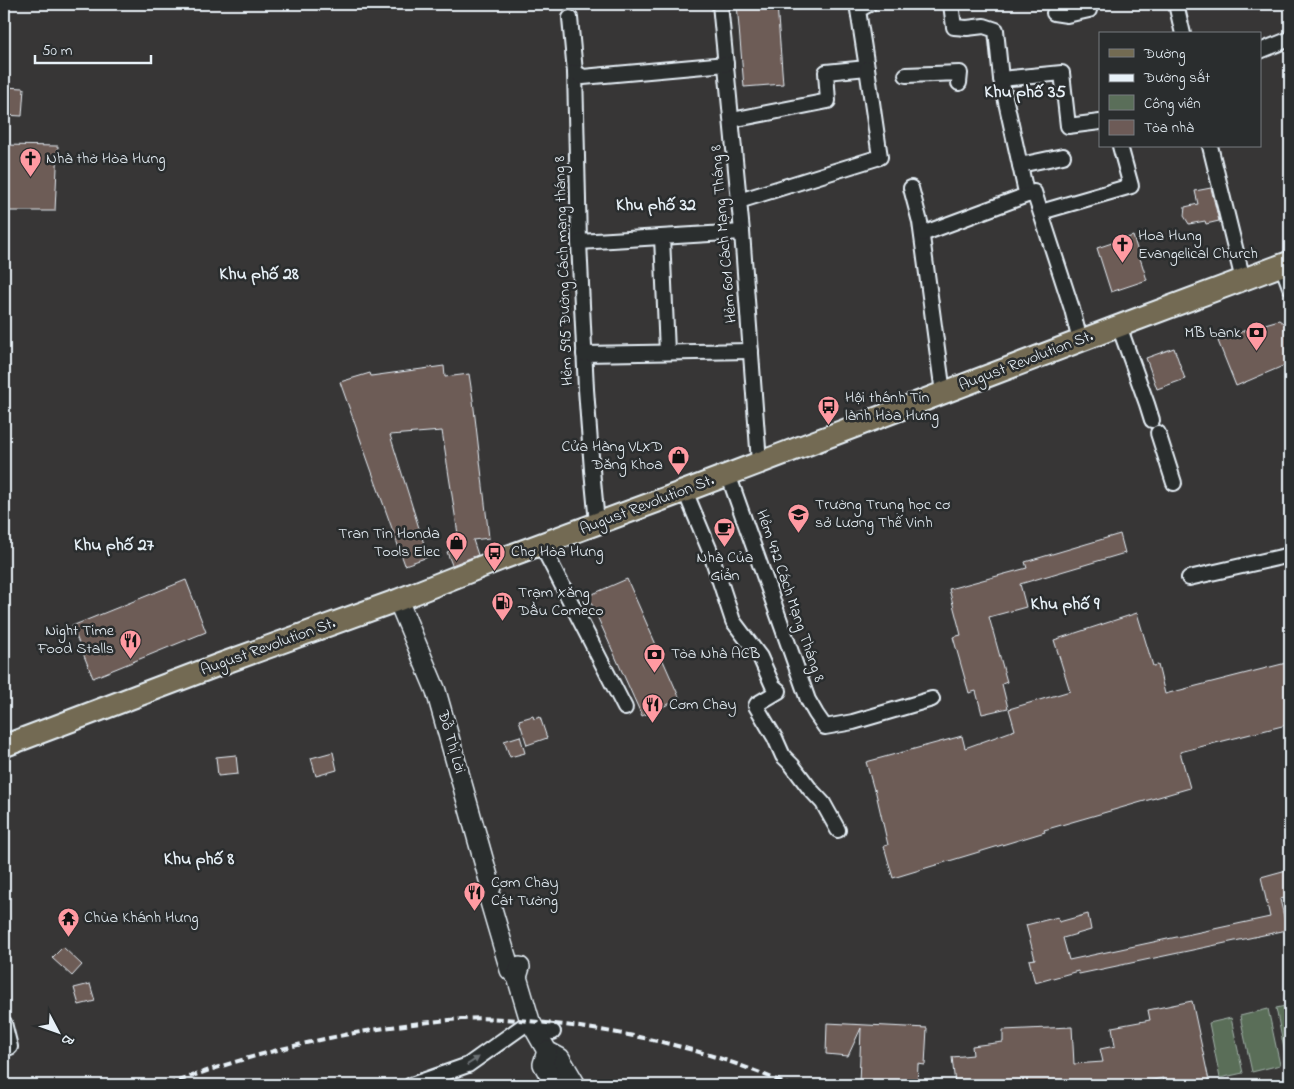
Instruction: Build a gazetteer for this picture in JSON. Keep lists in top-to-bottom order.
{
  "streets": {
    "main road": ["August Revolution St."],
    "street": [
      "Hẻm 601 Cách Mạng Tháng 8",
      "Hẻm 595 Đường Cách mạng tháng 8",
      "Hẻm 472 Cách Mạng Tháng 8",
      "Đỗ Thị Lời"
    ]
  },
  "crossings": [
    ["Hẻm 601 Cách Mạng Tháng 8", "Hẻm 595 Đường Cách mạng tháng 8"],
    ["Hẻm 601 Cách Mạng Tháng 8", "August Revolution St."],
    ["Hẻm 595 Đường Cách mạng tháng 8", "August Revolution St."],
    ["August Revolution St.", "Hẻm 472 Cách Mạng Tháng 8"],
    ["August Revolution St.", "Đỗ Thị Lời"]
  ],
  "districts": [
    "Khu phố 35",
    "Khu phố 32",
    "Khu phố 28",
    "Khu phố 27",
    "Khu phố 9",
    "Khu phố 8"
  ],
  "places": {
    "church": ["Nhà thờ Hòa Hưng", "Hoa Hung Evangelical Church"],
    "bank": ["MB bank", "Tòa Nhà ACB"],
    "bus stop": ["Hội thánh Tin lành Hòa Hưng", "Chợ Hòa Hưng"],
    "shop": ["Cửa Hàng VLXD Đăng Khoa", "Tran Tin Honda Tools Elec"],
    "school or university": ["Trường Trung học cơ sở Lương Thế Vinh"],
    "cafe": ["Nhà Của Giản"],
    "fuel station": ["Trạm Xăng Dầu Comeco"],
    "restaurant": ["Night Time Food Stalls", "Cơm Chay", "Cơm Chay Cát Tường"],
    "temple": ["Chùa Khánh Hưng"]
  },
  "legend": [
    "Đường",
    "Đường sắt",
    "Công viên",
    "Tòa nhà"
  ],
  "scale_bar": "50 m",
  "north": "bottom right"
}
